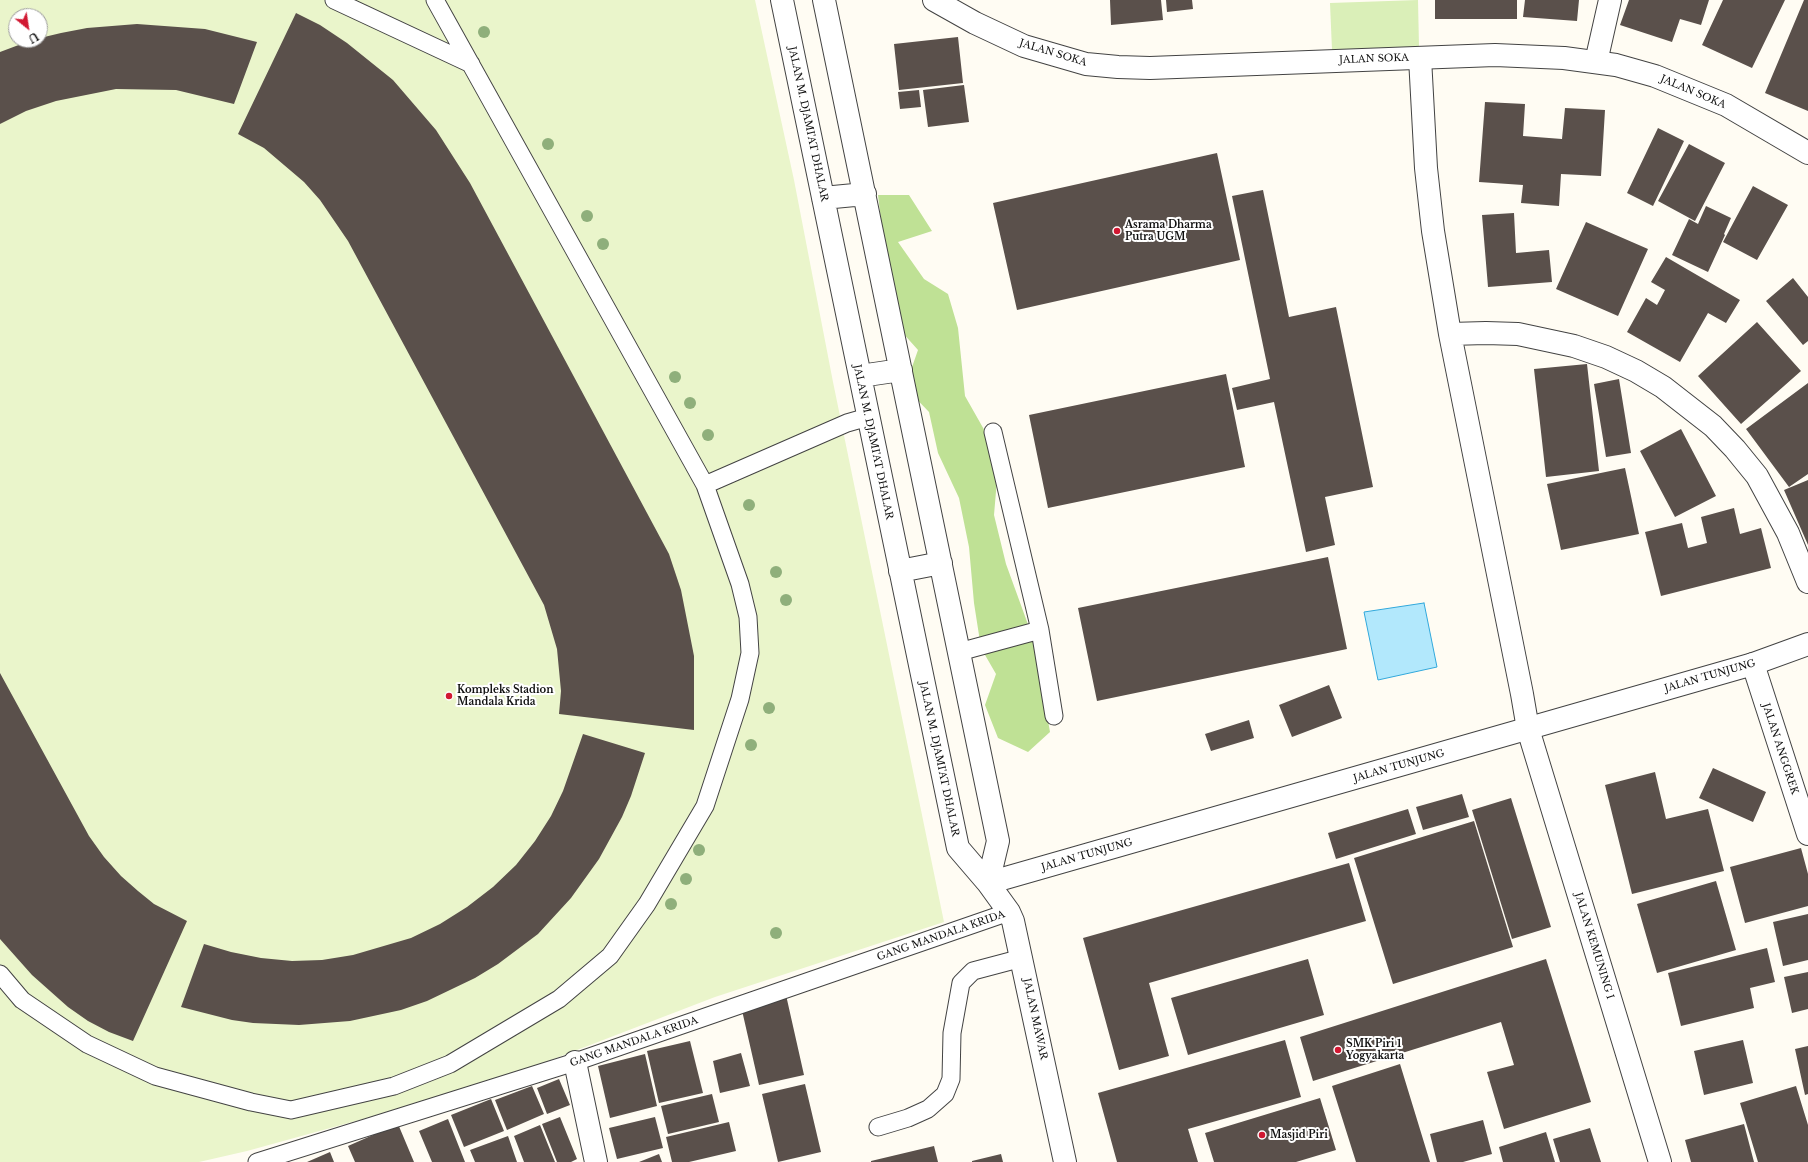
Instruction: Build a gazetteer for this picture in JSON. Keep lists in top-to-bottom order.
{
  "streets": {
    "street": [
      "JALAN SOKA",
      "JALAN M. DJAMI'AT DHALAR",
      "JALAN TUNJUNG",
      "JALAN ANGGREK",
      "JALAN KEMUNING I",
      "JALAN MAWAR"
    ],
    "lane": ["GANG MANDALA KRIDA"]
  },
  "crossings": [
    ["JALAN SOKA", "JALAN KEMUNING I"],
    ["JALAN M. DJAMI'AT DHALAR", "JALAN TUNJUNG"],
    ["JALAN M. DJAMI'AT DHALAR", "JALAN MAWAR"],
    ["JALAN TUNJUNG", "JALAN ANGGREK"],
    ["JALAN TUNJUNG", "JALAN KEMUNING I"],
    ["JALAN TUNJUNG", "JALAN MAWAR"],
    ["GANG MANDALA KRIDA", "JALAN MAWAR"]
  ],
  "places": [
    "Asrama Dharma Putra UGM",
    "Kompleks Stadion Mandala Krida",
    "SMK Piri 1 Yogyakarta",
    "Masjid Piri"
  ],
  "north": "bottom right"
}
